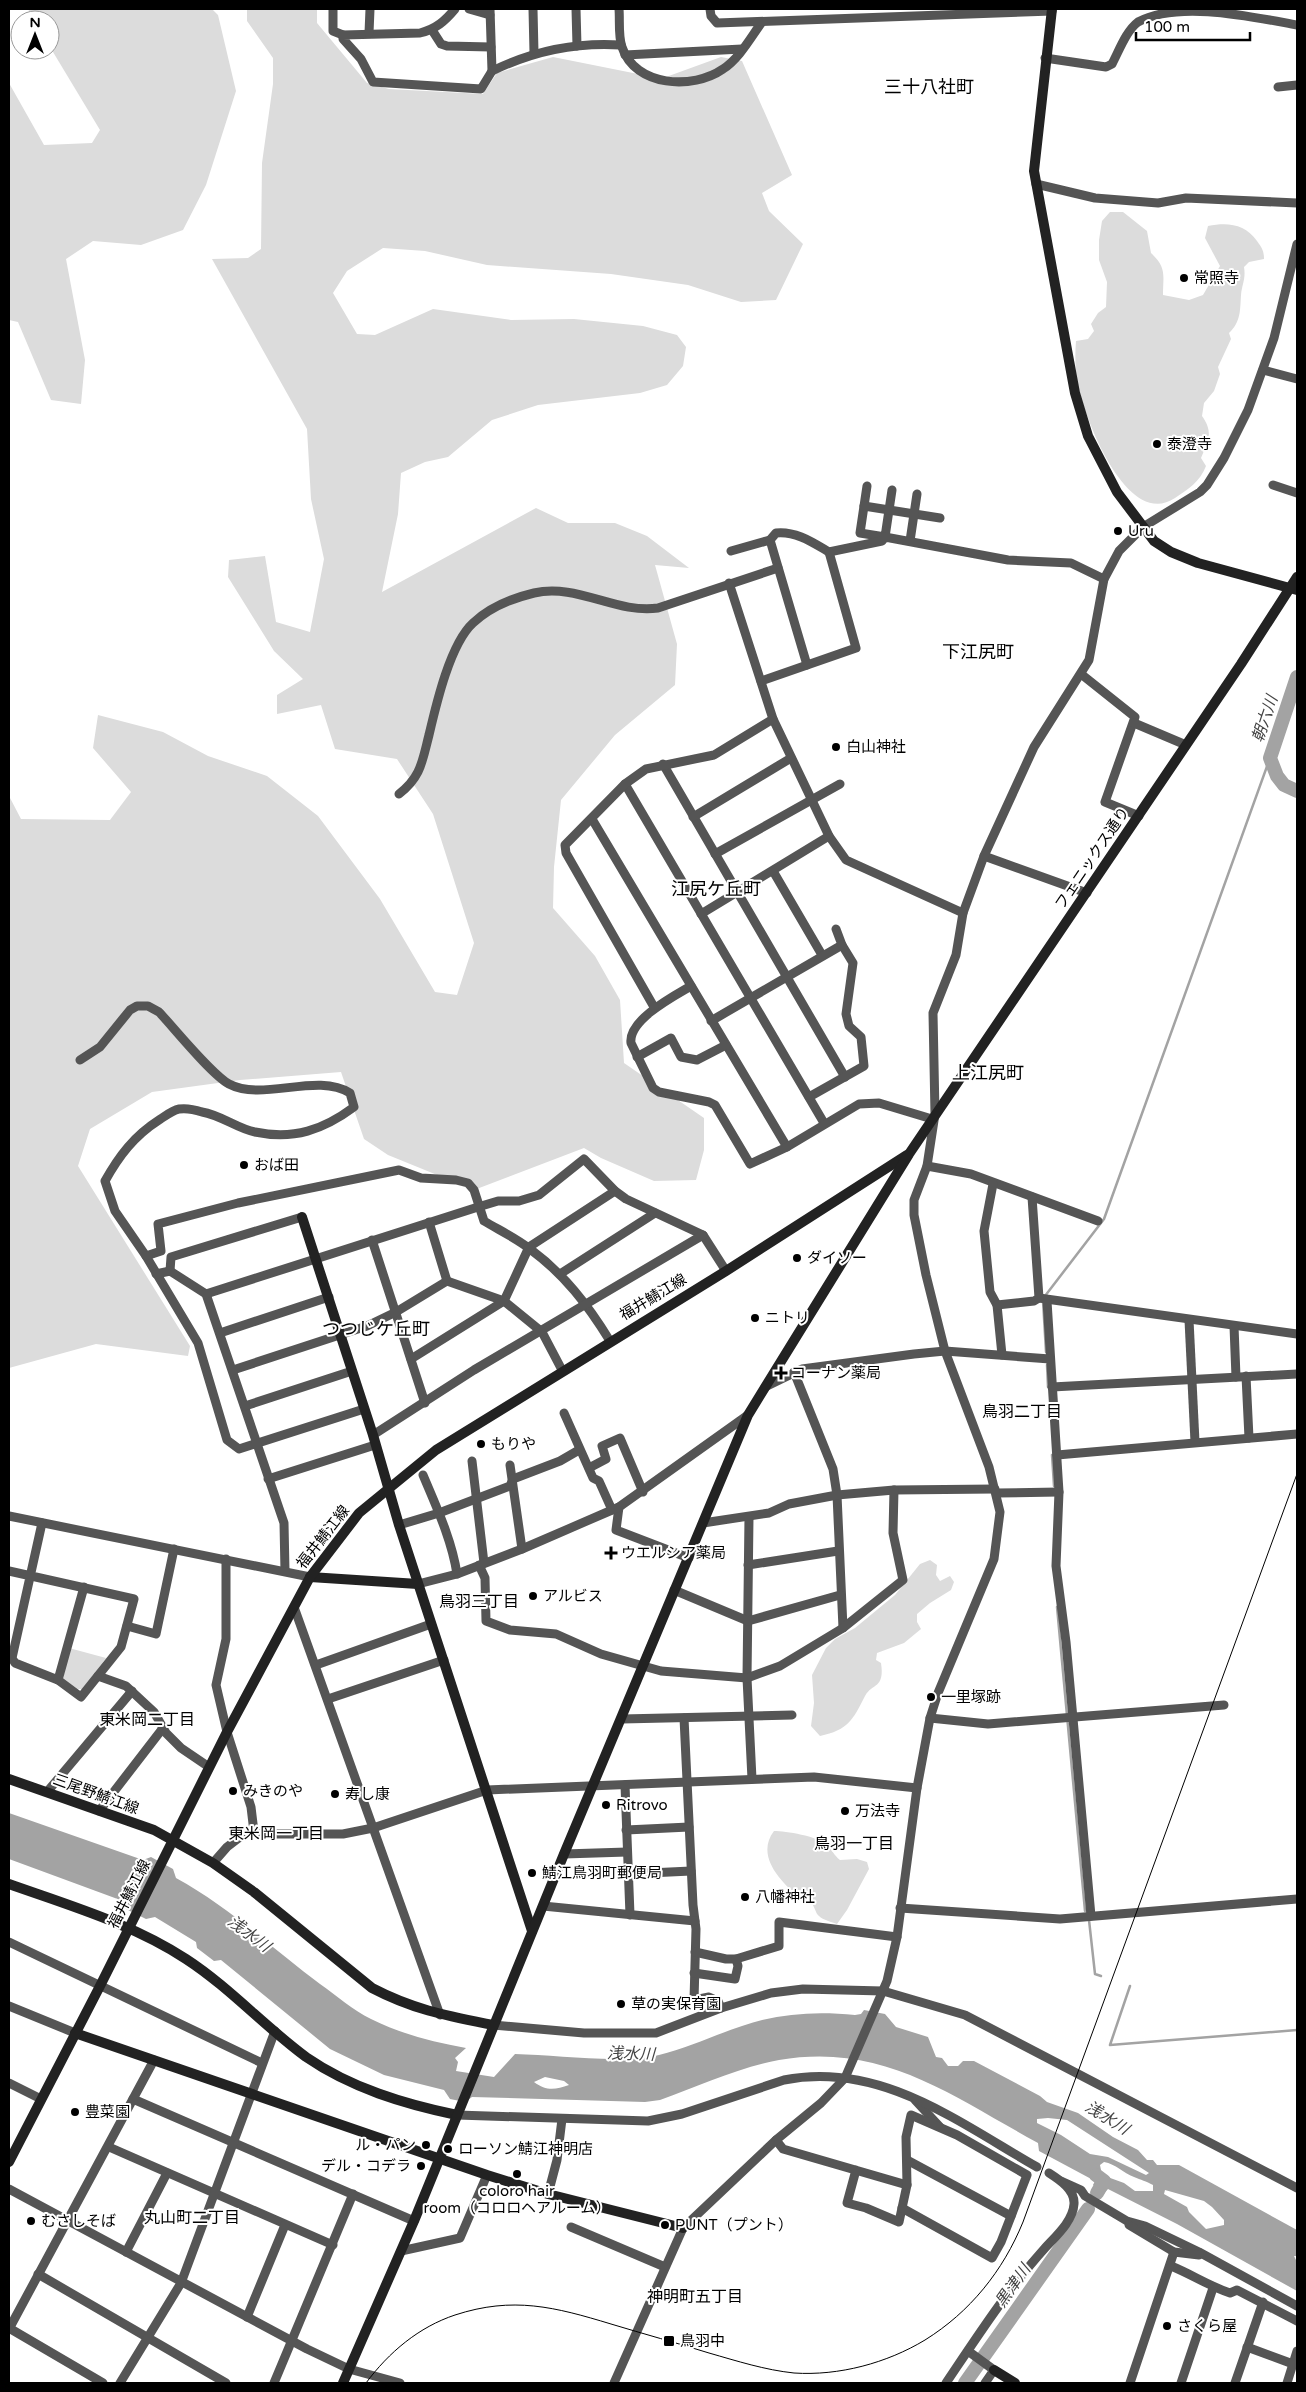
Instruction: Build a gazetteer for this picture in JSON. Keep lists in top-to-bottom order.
{
  "streets": {
    "street": ["フェニックス通り", "福井鯖江線", "三尾野鯖江線"]
  },
  "crossings": [
    ["フェニックス通り", "福井鯖江線"],
    ["フェニックス通り", "三尾野鯖江線"],
    ["福井鯖江線", "三尾野鯖江線"]
  ],
  "districts": [
    "三十八社町",
    "下江尻町",
    "江尻ケ丘町",
    "上江尻町",
    "つつじケ丘町",
    "鳥羽二丁目",
    "鳥羽三丁目",
    "東米岡二丁目",
    "東米岡一丁目",
    "鳥羽一丁目",
    "丸山町二丁目",
    "神明町五丁目"
  ],
  "water": ["朝六川", "浅水川", "黒津川"],
  "places": {
    "other": [
      "常照寺",
      "泰澄寺",
      "Uru",
      "白山神社",
      "おば田",
      "ダイソー",
      "ニトリ",
      "もりや",
      "アルビス",
      "一里塚跡",
      "みきのや",
      "寿し康",
      "Ritrovo",
      "万法寺",
      "鯖江鳥羽町郵便局",
      "八幡神社",
      "草の実保育園",
      "豊菜園",
      "ル・パン",
      "ローソン鯖江神明店",
      "デル・コデラ",
      "coloro hair room（コロロヘアルーム）",
      "むさしそば",
      "PUNT（プント）",
      "さくら屋"
    ],
    "health": ["コーナン薬局", "ウエルシア薬局"],
    "transit": ["鳥羽中"]
  },
  "scale_bar": "100 m",
  "north": "top"
}
